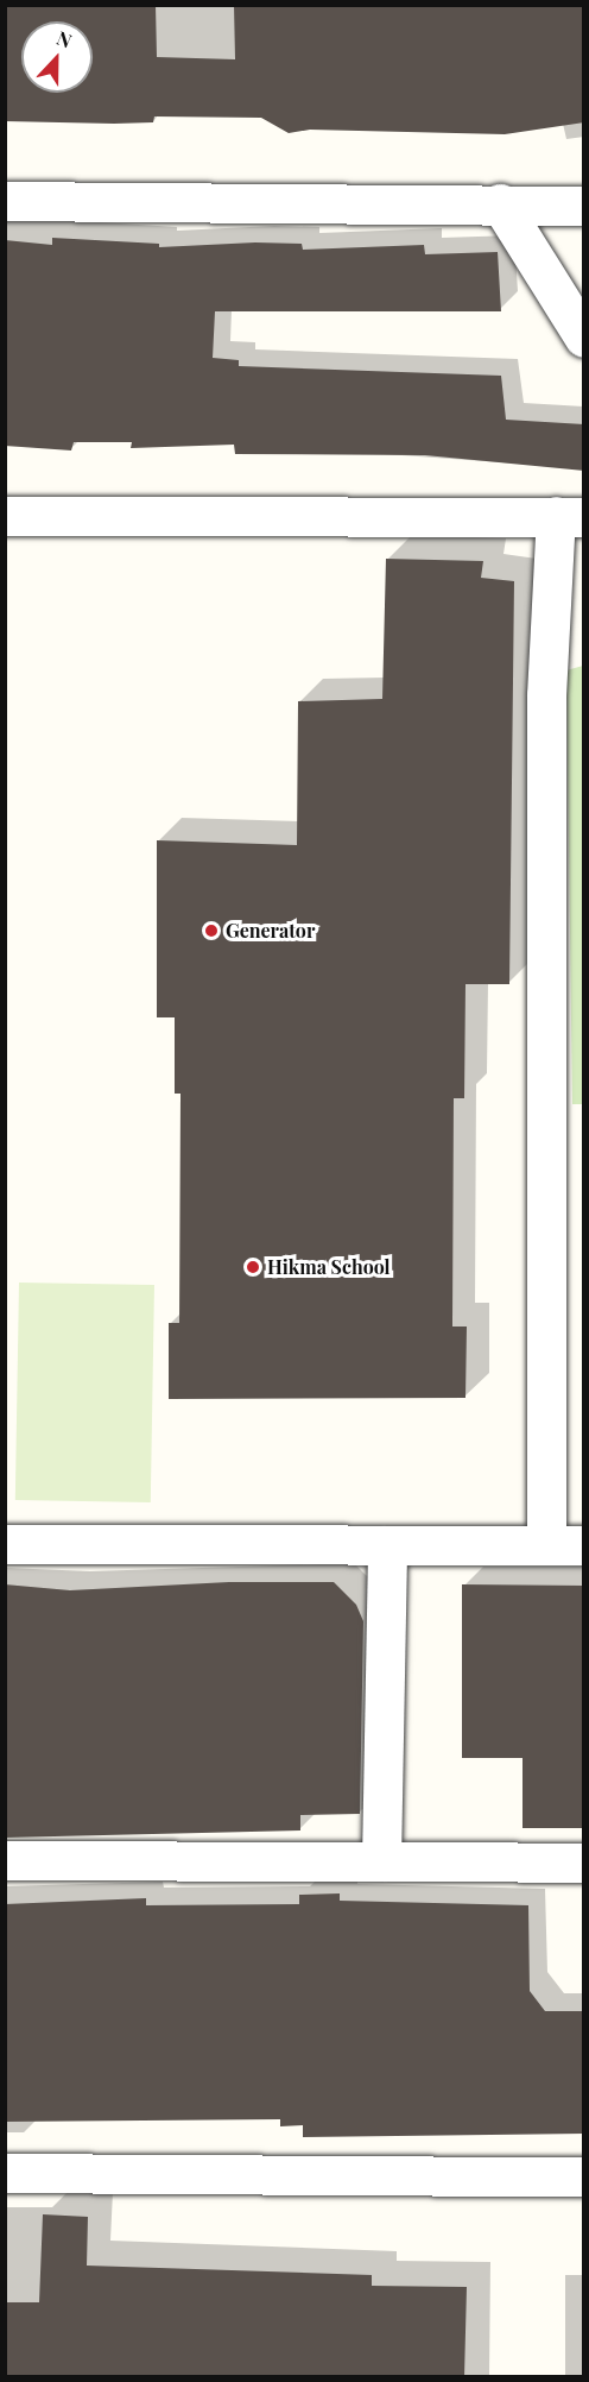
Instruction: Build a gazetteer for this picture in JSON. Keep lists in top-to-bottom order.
{
  "places": ["Generator", "Hikma School"],
  "north": "top"
}
